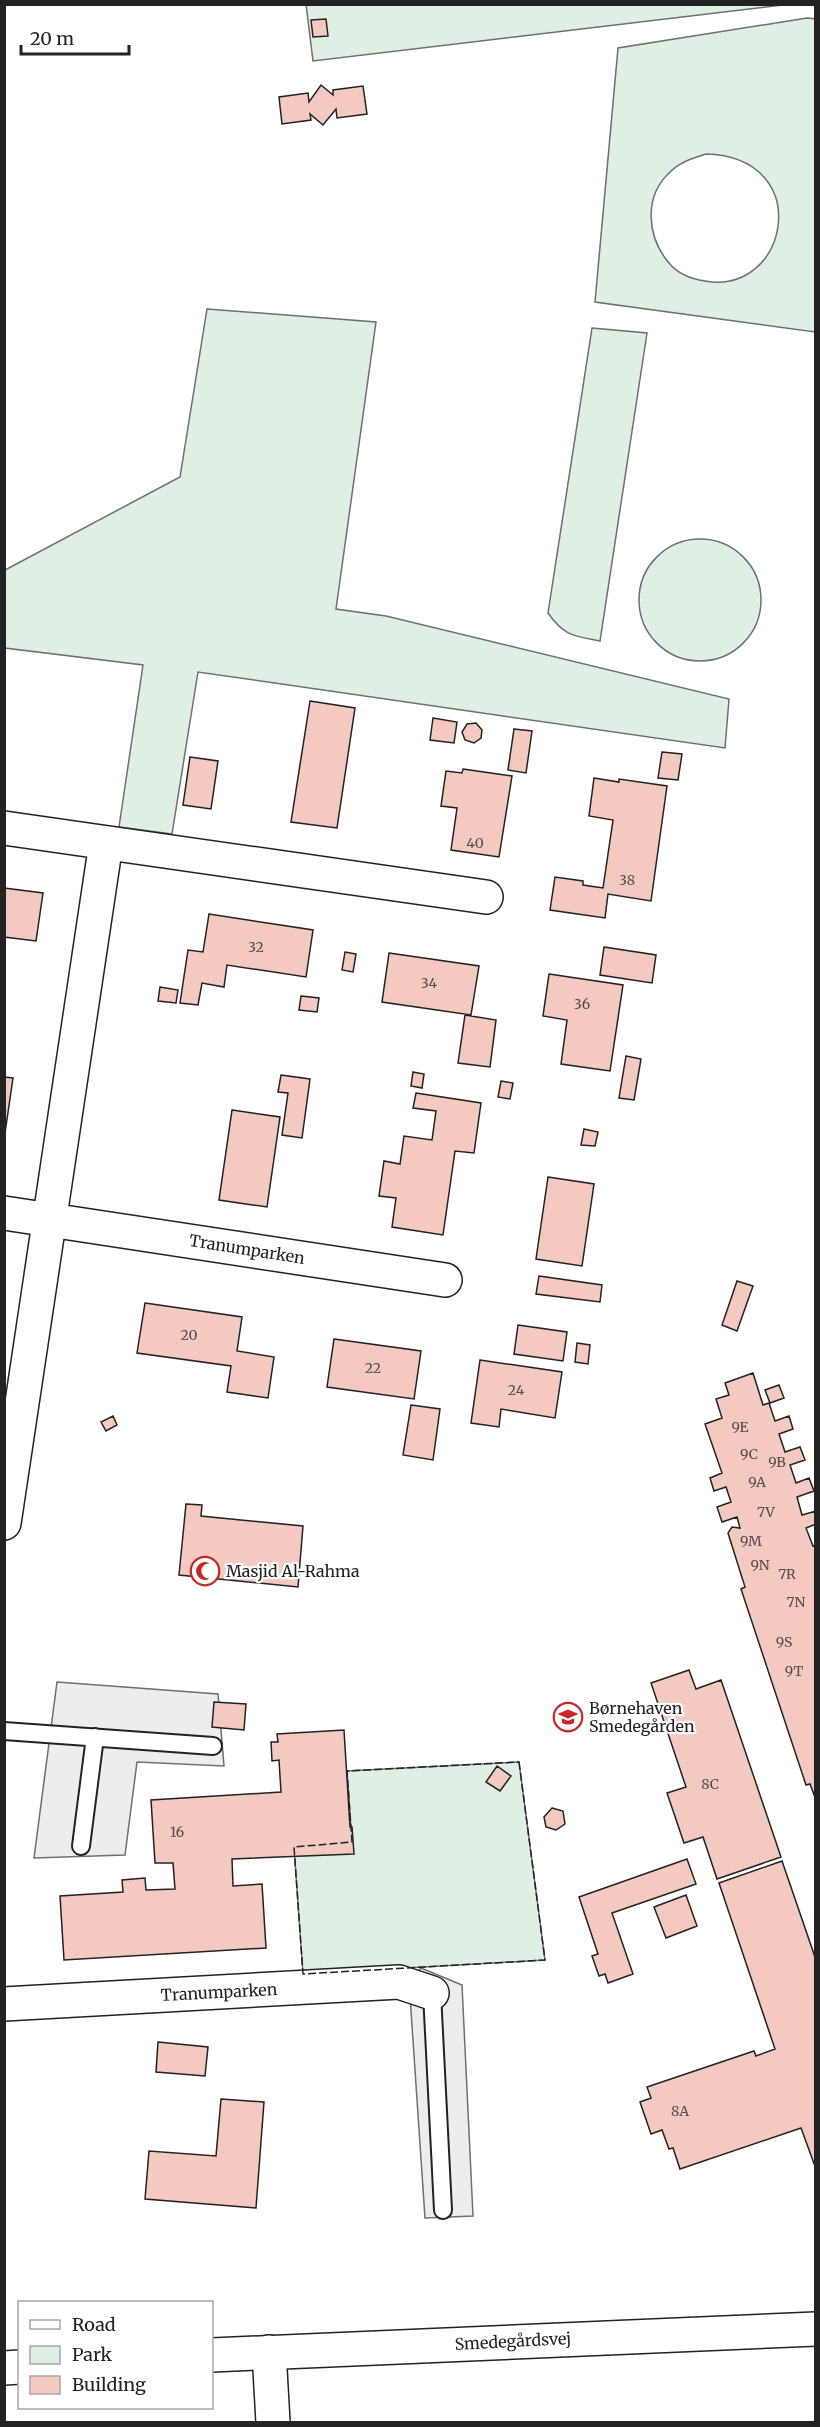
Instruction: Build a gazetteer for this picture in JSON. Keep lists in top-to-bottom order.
{
  "streets": {
    "street": ["Tranumparken", "Smedegårdsvej"]
  },
  "places": {
    "mosque": ["Masjid Al-Rahma"],
    "school or university": ["Børnehaven Smedegården"]
  },
  "house_numbers": [
    "40",
    "38",
    "32",
    "34",
    "36",
    "20",
    "22",
    "24",
    "9E",
    "9C",
    "9B",
    "9A",
    "7V",
    "9M",
    "9N",
    "7R",
    "7N",
    "9S",
    "9T",
    "8C",
    "16",
    "8A"
  ],
  "legend": ["Road", "Park", "Building"],
  "scale_bar": "20 m"
}
